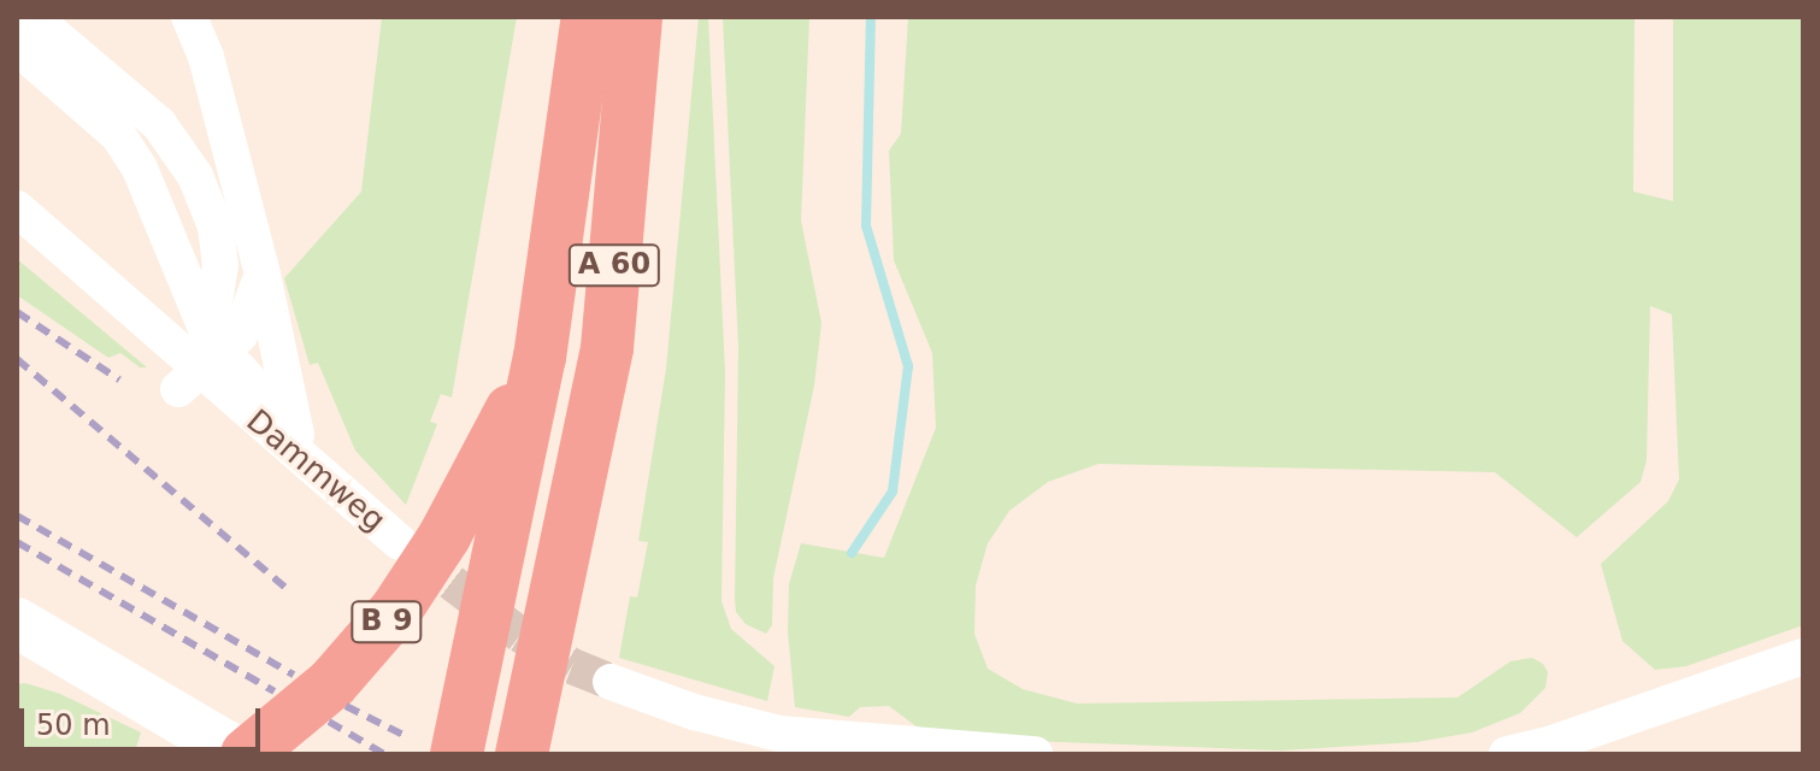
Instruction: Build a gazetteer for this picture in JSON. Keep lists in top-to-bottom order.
{
  "streets": {
    "highway": ["A 60", "B 9"],
    "street": ["Dammweg"]
  },
  "crossings": [
    ["A 60", "B 9"]
  ],
  "scale_bar": "50 m"
}
